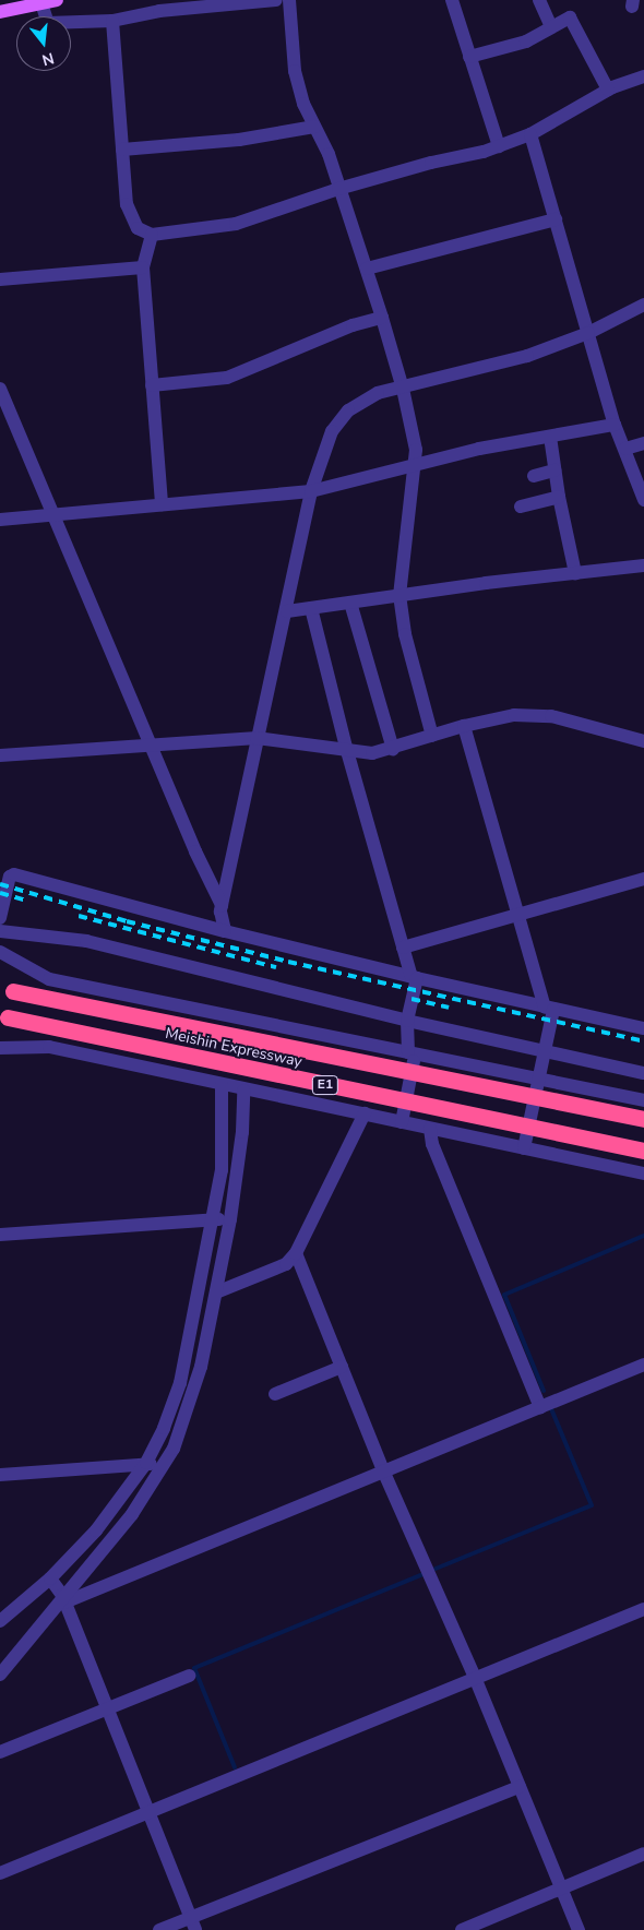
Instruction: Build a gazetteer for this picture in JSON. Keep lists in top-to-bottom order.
{
  "streets": {
    "highway": ["Meishin Expressway", "E1"]
  },
  "north": "bottom"
}
